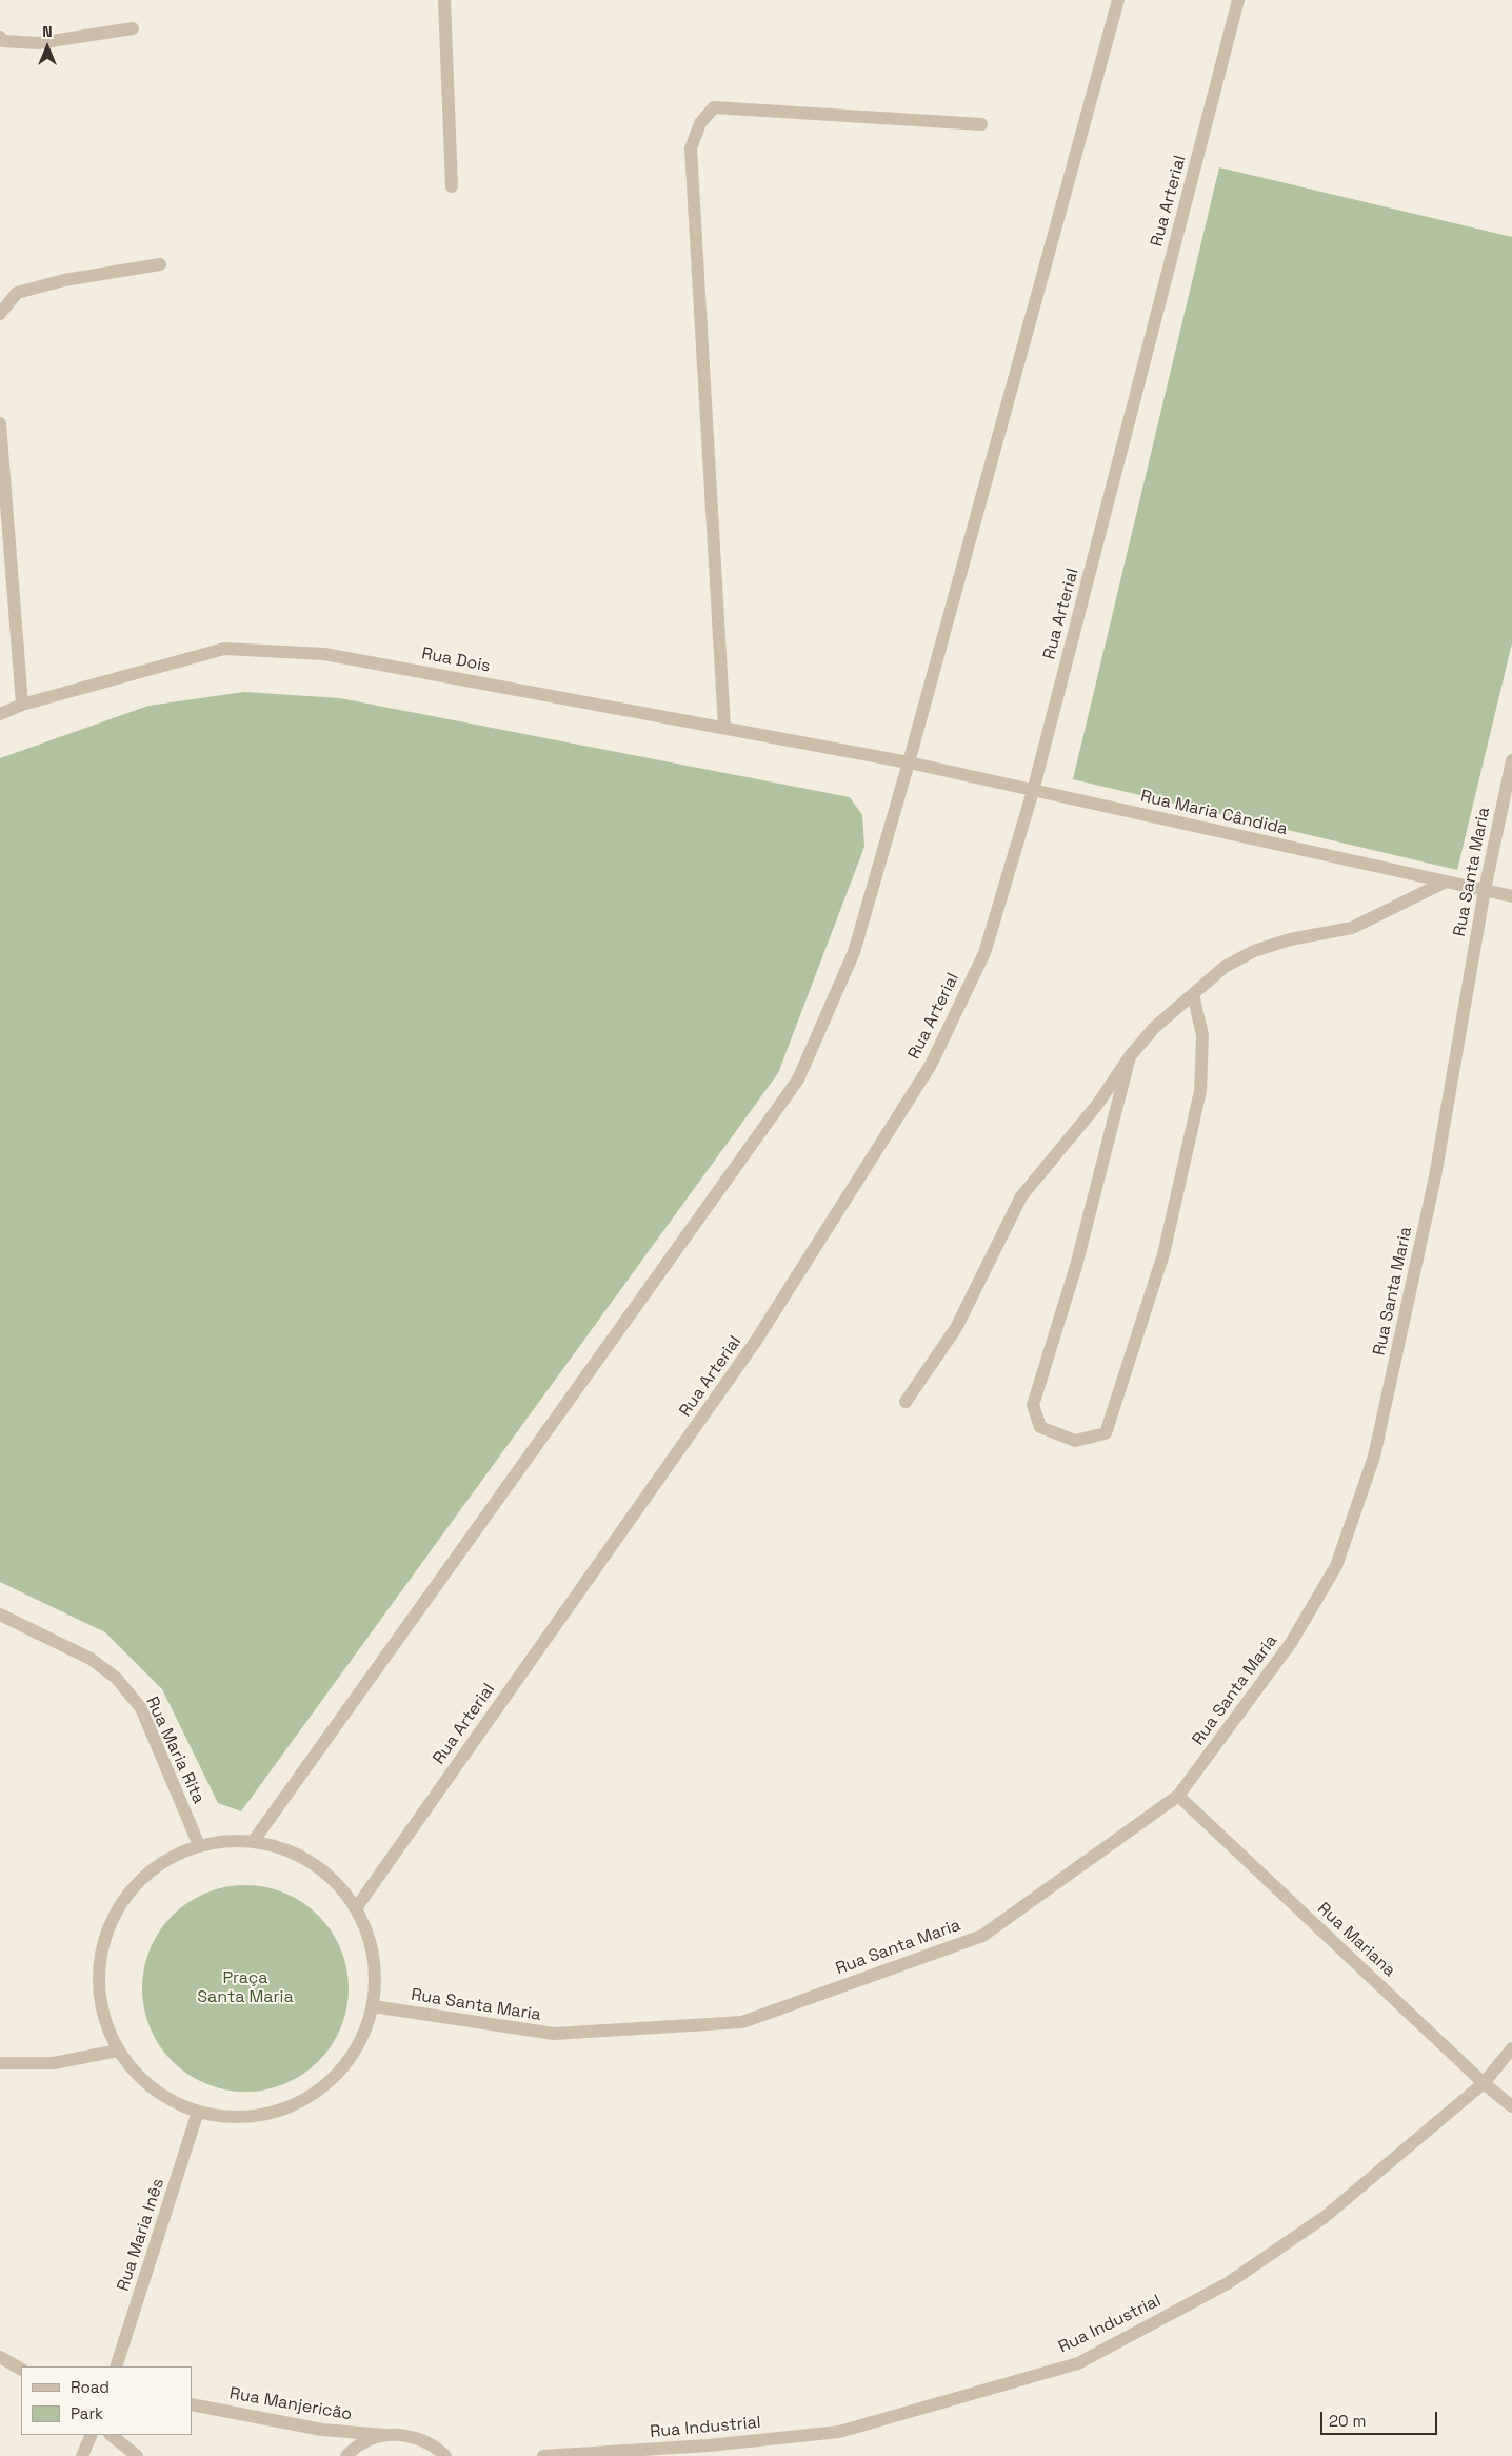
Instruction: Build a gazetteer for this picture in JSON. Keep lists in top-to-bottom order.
{
  "streets": {
    "street": [
      "Rua Arterial",
      "Rua Dois",
      "Rua Maria Cândida",
      "Rua Santa Maria",
      "Rua Maria Rita",
      "Rua Mariana",
      "Rua Maria Inês",
      "Rua Industrial",
      "Rua Manjericão"
    ]
  },
  "crossings": [
    ["Rua Arterial", "Rua Maria Cândida"],
    ["Rua Dois", "Rua Maria Cândida"],
    ["Rua Maria Cândida", "Rua Santa Maria"],
    ["Rua Santa Maria", "Rua Mariana"],
    ["Rua Mariana", "Rua Industrial"]
  ],
  "parks": ["Praça Santa Maria"],
  "legend": ["Road", "Park"],
  "scale_bar": "20 m",
  "north": "top"
}
